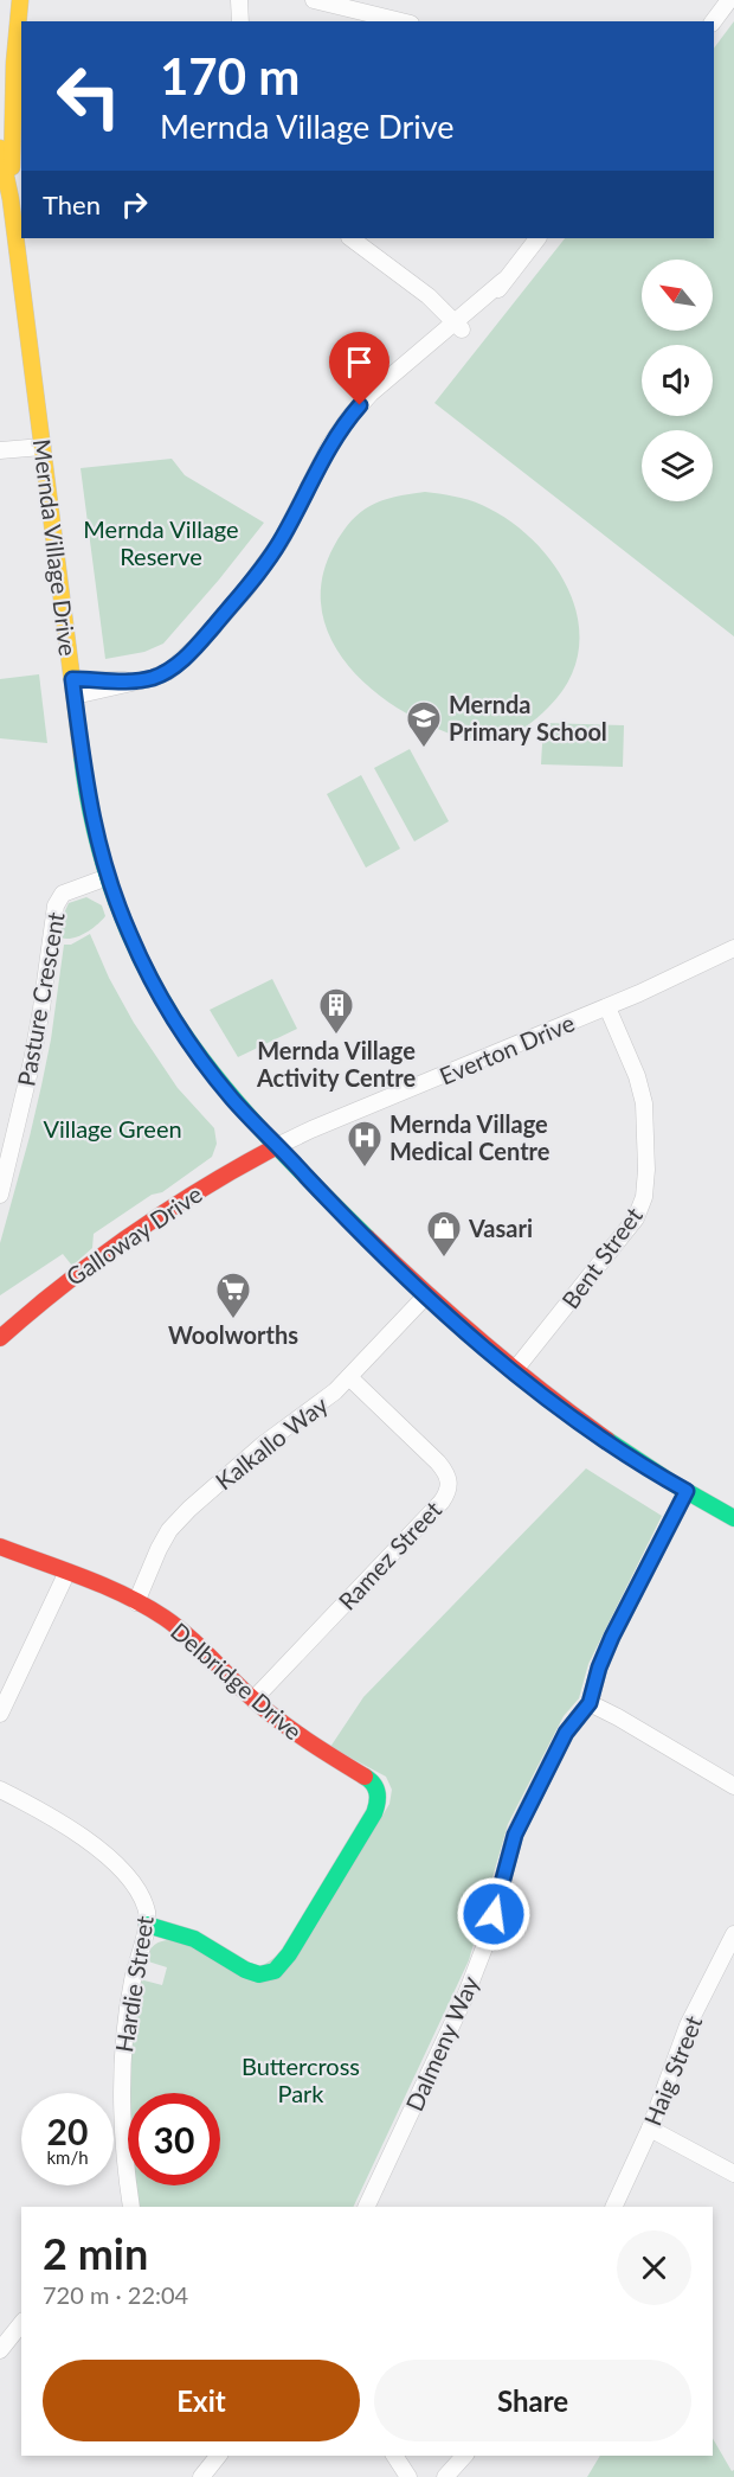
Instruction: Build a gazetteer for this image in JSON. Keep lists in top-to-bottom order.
{
  "streets": {
    "street": [
      "Mernda Village Drive",
      "Pasture Crescent",
      "Everton Drive",
      "Galloway Drive",
      "Bent Street",
      "Kalkallo Way",
      "Ramez Street",
      "Delbridge Drive",
      "Hardie Street",
      "Dalmeny Way",
      "Haig Street"
    ]
  },
  "crossings": [
    ["Mernda Village Drive", "Pasture Crescent"],
    ["Mernda Village Drive", "Everton Drive"],
    ["Mernda Village Drive", "Galloway Drive"],
    ["Mernda Village Drive", "Bent Street"],
    ["Mernda Village Drive", "Kalkallo Way"],
    ["Mernda Village Drive", "Dalmeny Way"],
    ["Everton Drive", "Galloway Drive"],
    ["Everton Drive", "Bent Street"],
    ["Kalkallo Way", "Ramez Street"],
    ["Kalkallo Way", "Delbridge Drive"],
    ["Ramez Street", "Delbridge Drive"],
    ["Delbridge Drive", "Hardie Street"]
  ],
  "parks": ["Mernda Village Reserve", "Village Green", "Buttercross Park"],
  "places": {
    "school or university": ["Mernda Primary School"],
    "building": ["Mernda Village Activity Centre"],
    "hospital": ["Mernda Village Medical Centre"],
    "shop": ["Vasari"],
    "supermarket": ["Woolworths"]
  },
  "north": "top left",
  "page": {
    "turn": ["170 m", "Mernda Village Drive"],
    "then": "Then",
    "speed": "20 km/h",
    "limit": "30",
    "heading": ["2 min", "720 m · 22:04"],
    "buttons": ["Exit", "Share"]
  }
}
